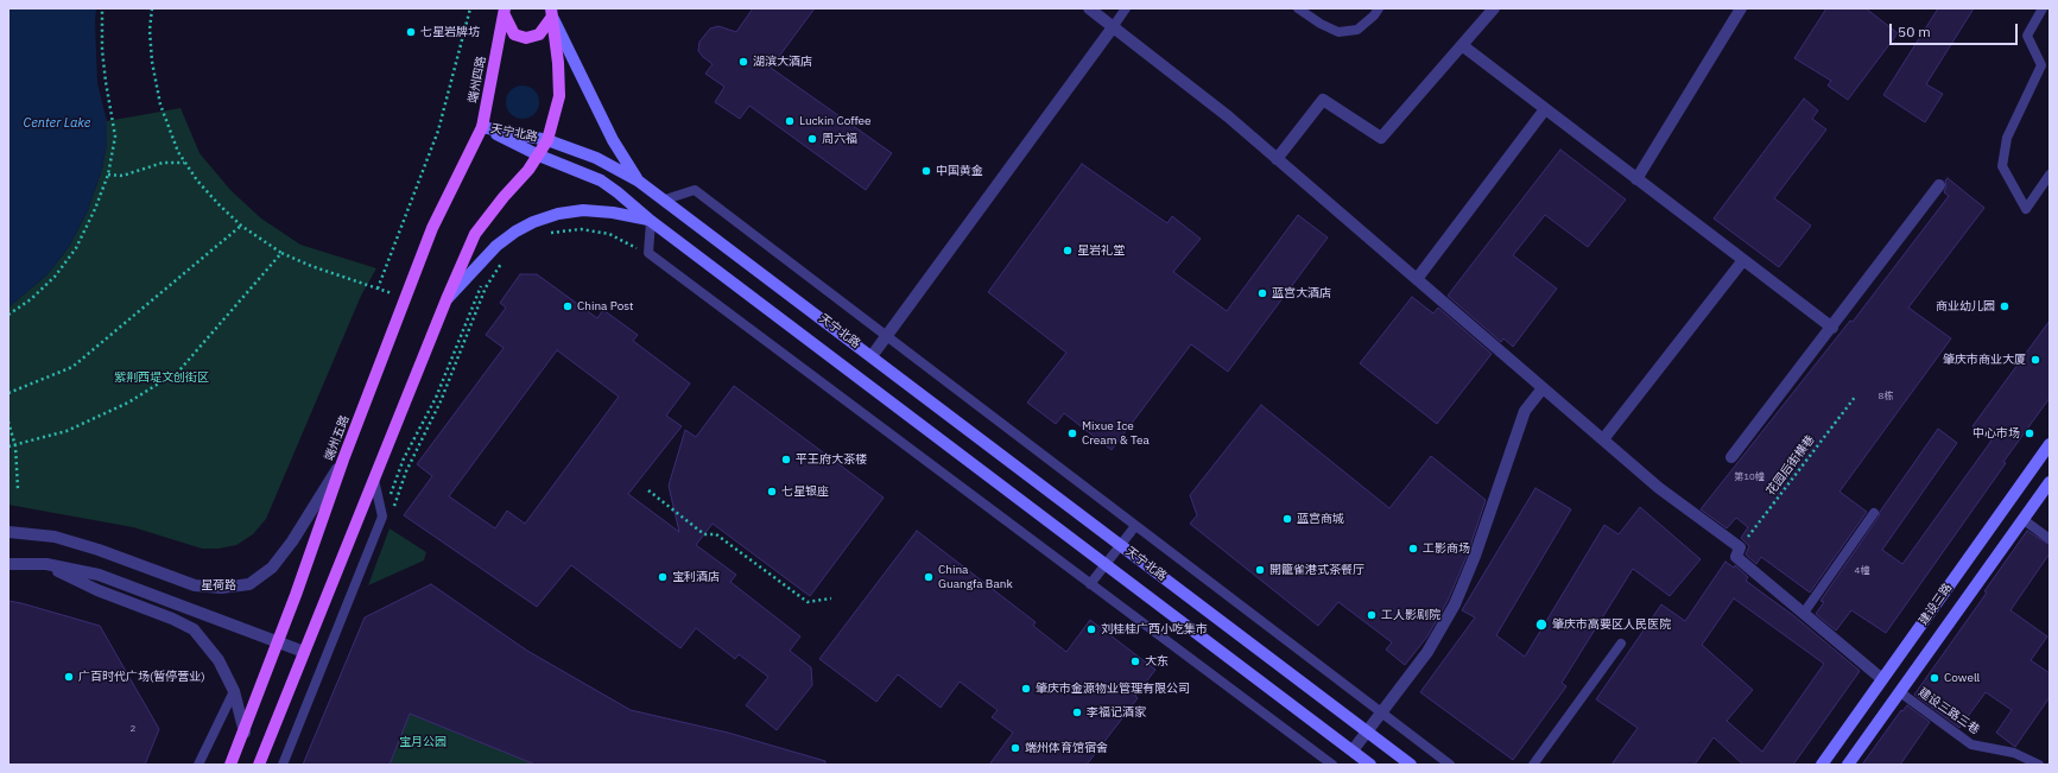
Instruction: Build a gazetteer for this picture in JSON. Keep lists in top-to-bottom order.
{
  "streets": {
    "main road": [
      "端州四路",
      "天宁北路",
      "端州五路",
      "建设三路"
    ],
    "street": ["星荷路"],
    "lane": ["建设三路三巷"],
    "path": ["花园后街横巷"]
  },
  "crossings": [
    ["端州四路", "天宁北路"],
    ["端州四路", "端州五路"],
    ["天宁北路", "端州五路"],
    ["端州五路", "星荷路"],
    ["建设三路", "建设三路三巷"]
  ],
  "water": ["Center Lake"],
  "parks": ["紫荆西堤文创街区", "宝月公园"],
  "places": [
    "七星岩牌坊",
    "湖滨大酒店",
    "Luckin Coffee",
    "周六福",
    "中国黄金",
    "星岩礼堂",
    "蓝宫大酒店",
    "China Post",
    "商业幼儿园",
    "肇庆市商业大厦",
    "Mixue Ice Cream & Tea",
    "中心市场",
    "平王府大茶楼",
    "七星银座",
    "蓝宫商城",
    "工影商场",
    "開籠雀港式茶餐厅",
    "宝利酒店",
    "China Guangfa Bank",
    "工人影剧院",
    "肇庆市高要区人民医院",
    "刘桂桂广西小吃集市",
    "大东",
    "广百时代广场(暂停营业)",
    "Cowell",
    "肇庆市金源物业管理有限公司",
    "李福记酒家",
    "端州体育馆宿舍"
  ],
  "house_numbers": [
    "8栋",
    "第10幢",
    "4幢",
    "2"
  ],
  "scale_bar": "50 m"
}
